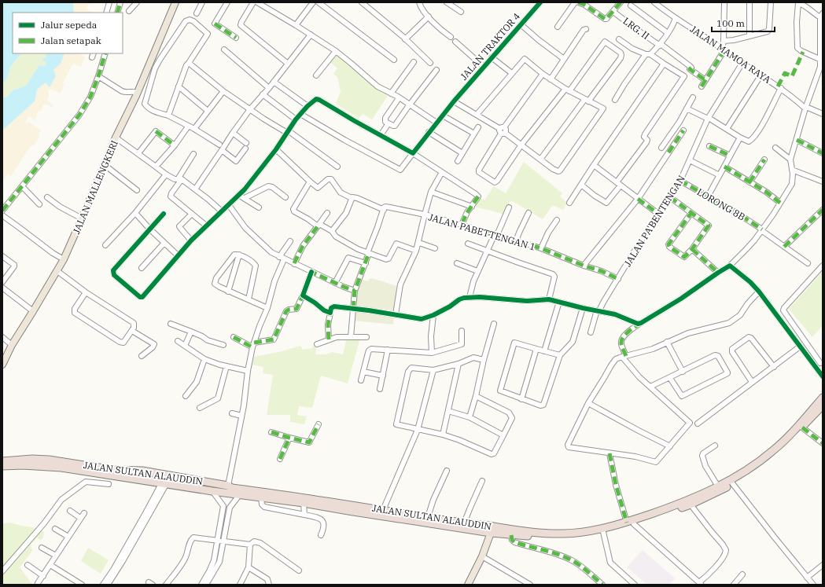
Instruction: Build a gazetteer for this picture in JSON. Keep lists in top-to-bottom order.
{
  "streets": {
    "highway": ["JALAN SULTAN ALAUDDIN"],
    "main road": ["JALAN MALLENGKERI"],
    "street": [
      "LRG. II",
      "JALAN TRAKTOR 4",
      "JALAN MAMOA RAYA",
      "LORONG 8B",
      "JALAN PA'BENTENGAN",
      "JALAN PABETTENGAN 1"
    ]
  },
  "crossings": [
    ["JALAN MAMOA RAYA", "JALAN PA'BENTENGAN"],
    ["LORONG 8B", "JALAN PA'BENTENGAN"],
    ["JALAN PA'BENTENGAN", "JALAN PABETTENGAN 1"]
  ],
  "legend": ["Jalur sepeda", "Jalan setapak"],
  "scale_bar": "100 m"
}
